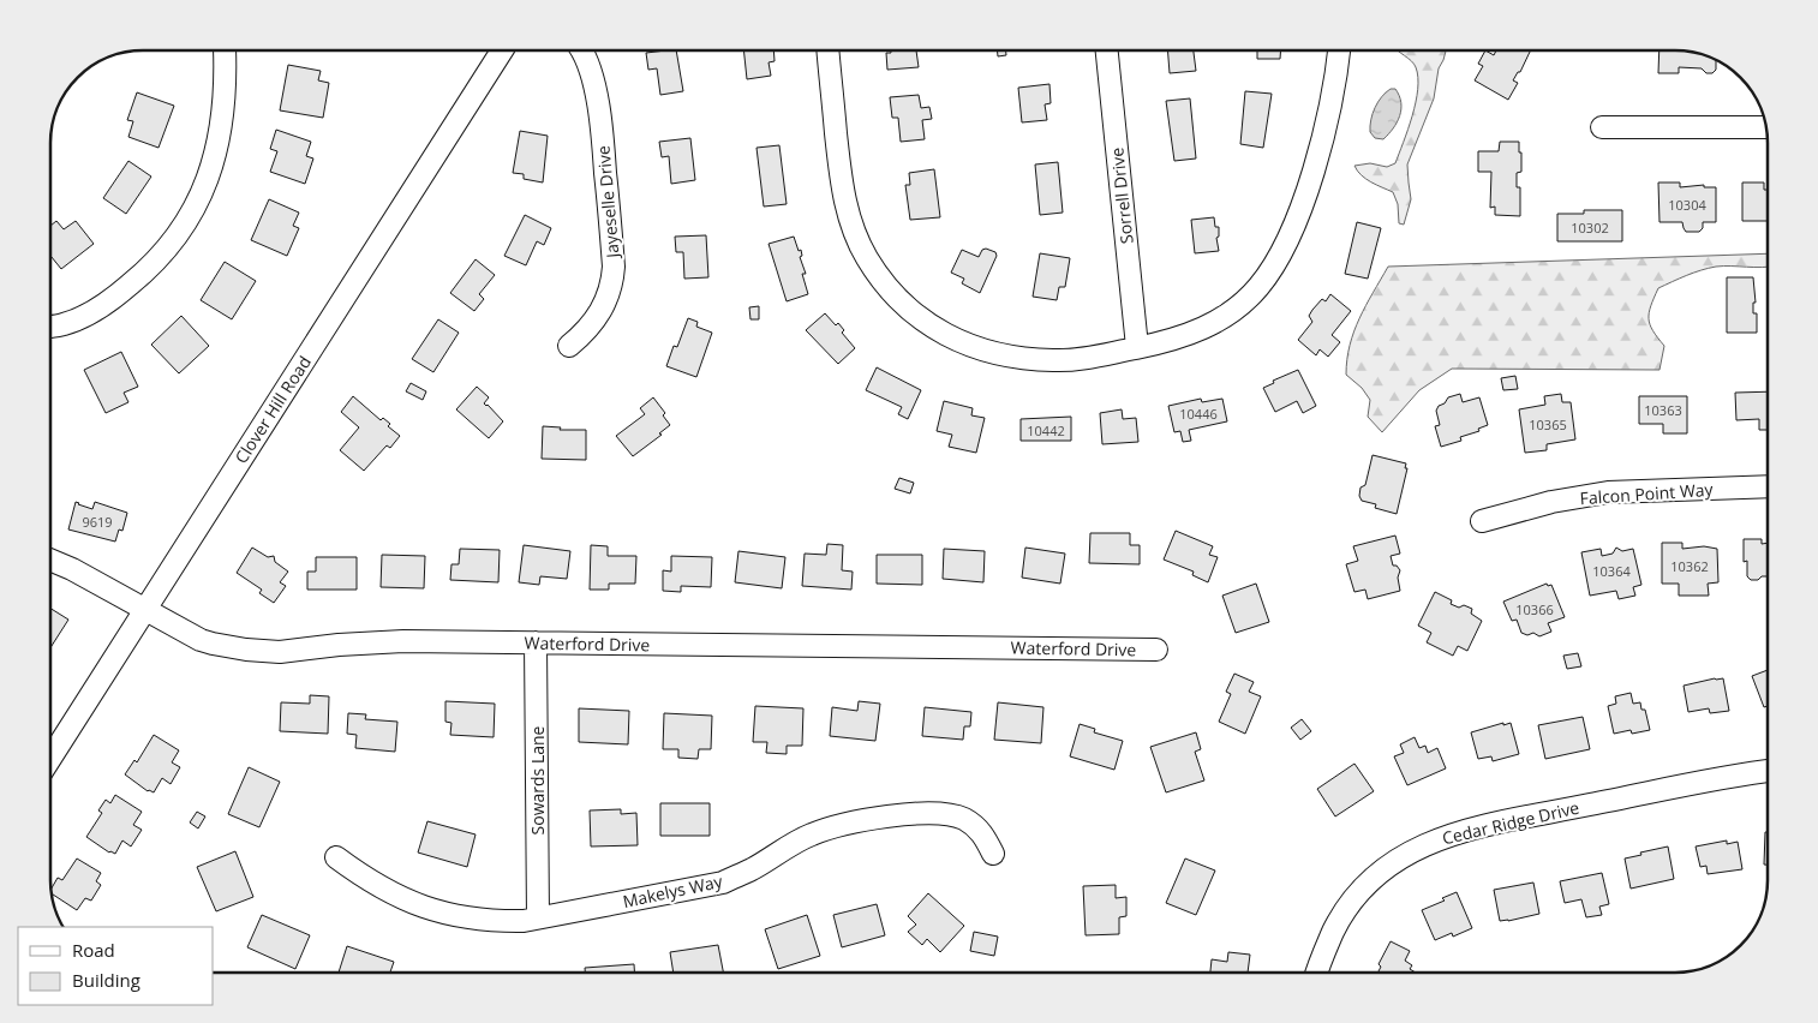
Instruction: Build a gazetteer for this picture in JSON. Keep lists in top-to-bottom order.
{
  "streets": {
    "street": [
      "Sorrell Drive",
      "Jayeselle Drive",
      "Clover Hill Road",
      "Falcon Point Way",
      "Waterford Drive",
      "Sowards Lane",
      "Cedar Ridge Drive",
      "Makelys Way"
    ]
  },
  "crossings": [
    ["Clover Hill Road", "Waterford Drive"],
    ["Waterford Drive", "Sowards Lane"],
    ["Sowards Lane", "Makelys Way"]
  ],
  "house_numbers": [
    "10304",
    "10302",
    "10363",
    "10446",
    "10365",
    "10442",
    "9619",
    "10362",
    "10364",
    "10366"
  ],
  "legend": ["Road", "Building"]
}
